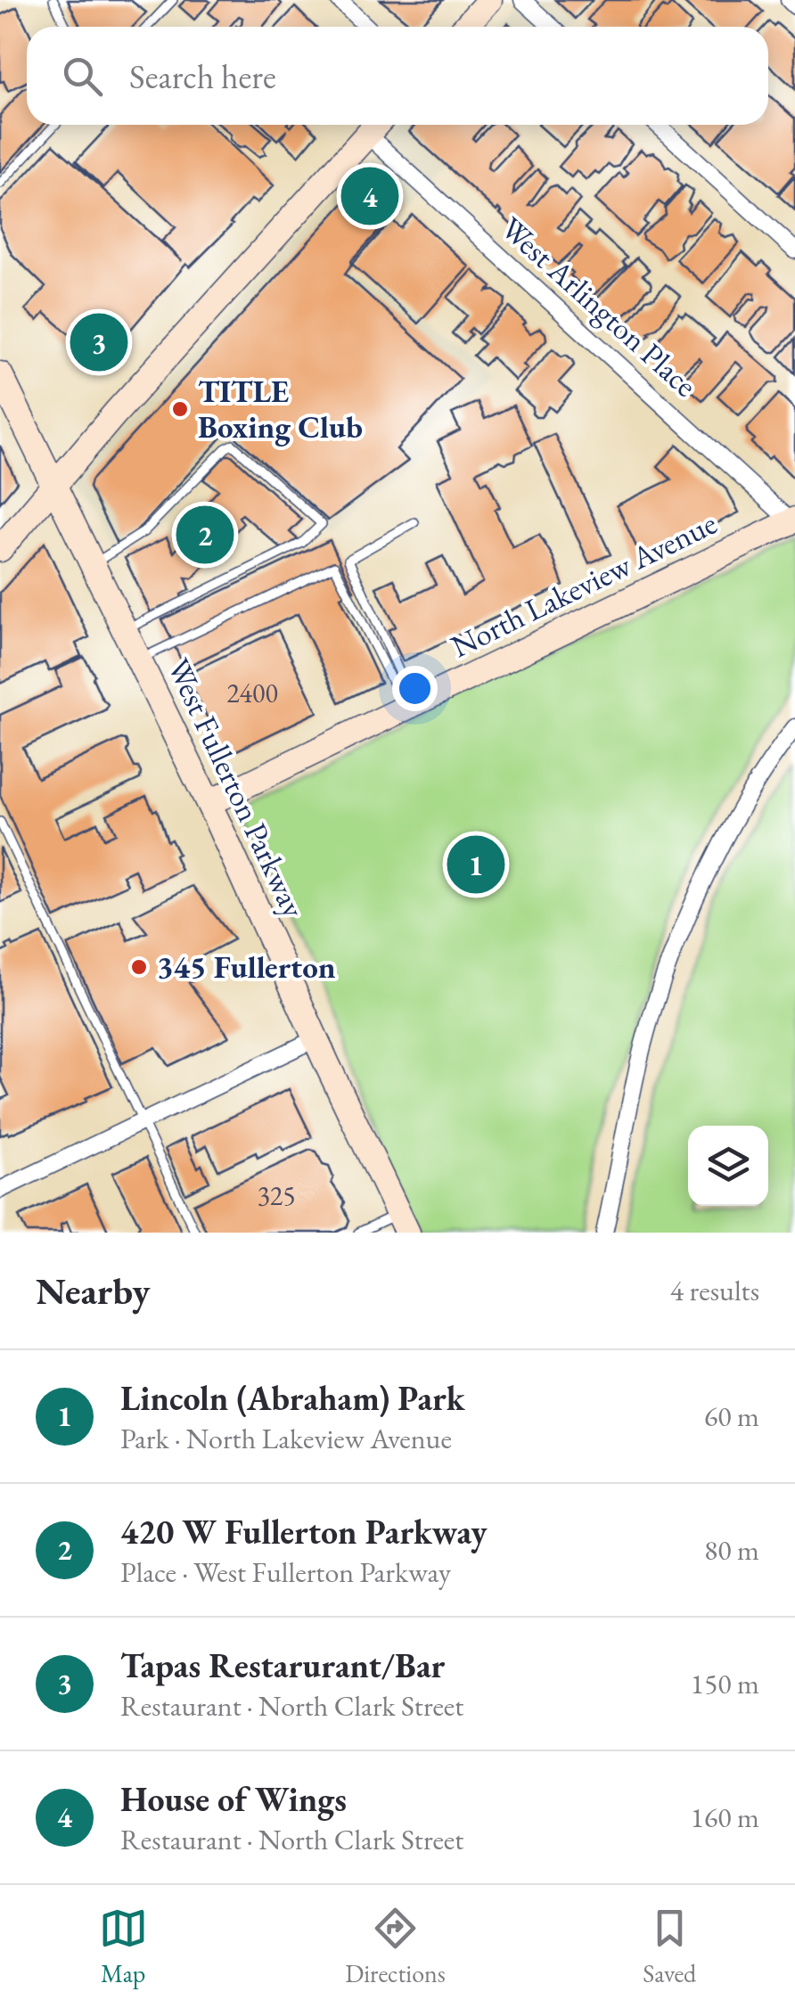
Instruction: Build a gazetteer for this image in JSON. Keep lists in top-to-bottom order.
{
  "streets": {
    "main road": ["North Lakeview Avenue", "West Fullerton Parkway"],
    "street": ["West Arlington Place"]
  },
  "crossings": [
    ["West Arlington Place", "North Lakeview Avenue"],
    ["North Lakeview Avenue", "West Fullerton Parkway"]
  ],
  "places": ["TITLE Boxing Club", "345 Fullerton"],
  "house_numbers": ["2400", "325"],
  "page": {
    "search": "Search here",
    "pins": [
      "4",
      "3",
      "2",
      "1"
    ],
    "heading": ["Nearby", "4 results"],
    "list": [
      {
        "mark": "1",
        "name": "Lincoln (Abraham) Park",
        "note": "Park · North Lakeview Avenue",
        "value": "60 m"
      },
      {
        "mark": "2",
        "name": "420 W Fullerton Parkway",
        "note": "Place · West Fullerton Parkway",
        "value": "80 m"
      },
      {
        "mark": "3",
        "name": "Tapas Restarurant/Bar",
        "note": "Restaurant · North Clark Street",
        "value": "150 m"
      },
      {
        "mark": "4",
        "name": "House of Wings",
        "note": "Restaurant · North Clark Street",
        "value": "160 m"
      }
    ],
    "nav": ["Map", "Directions", "Saved"]
  }
}
